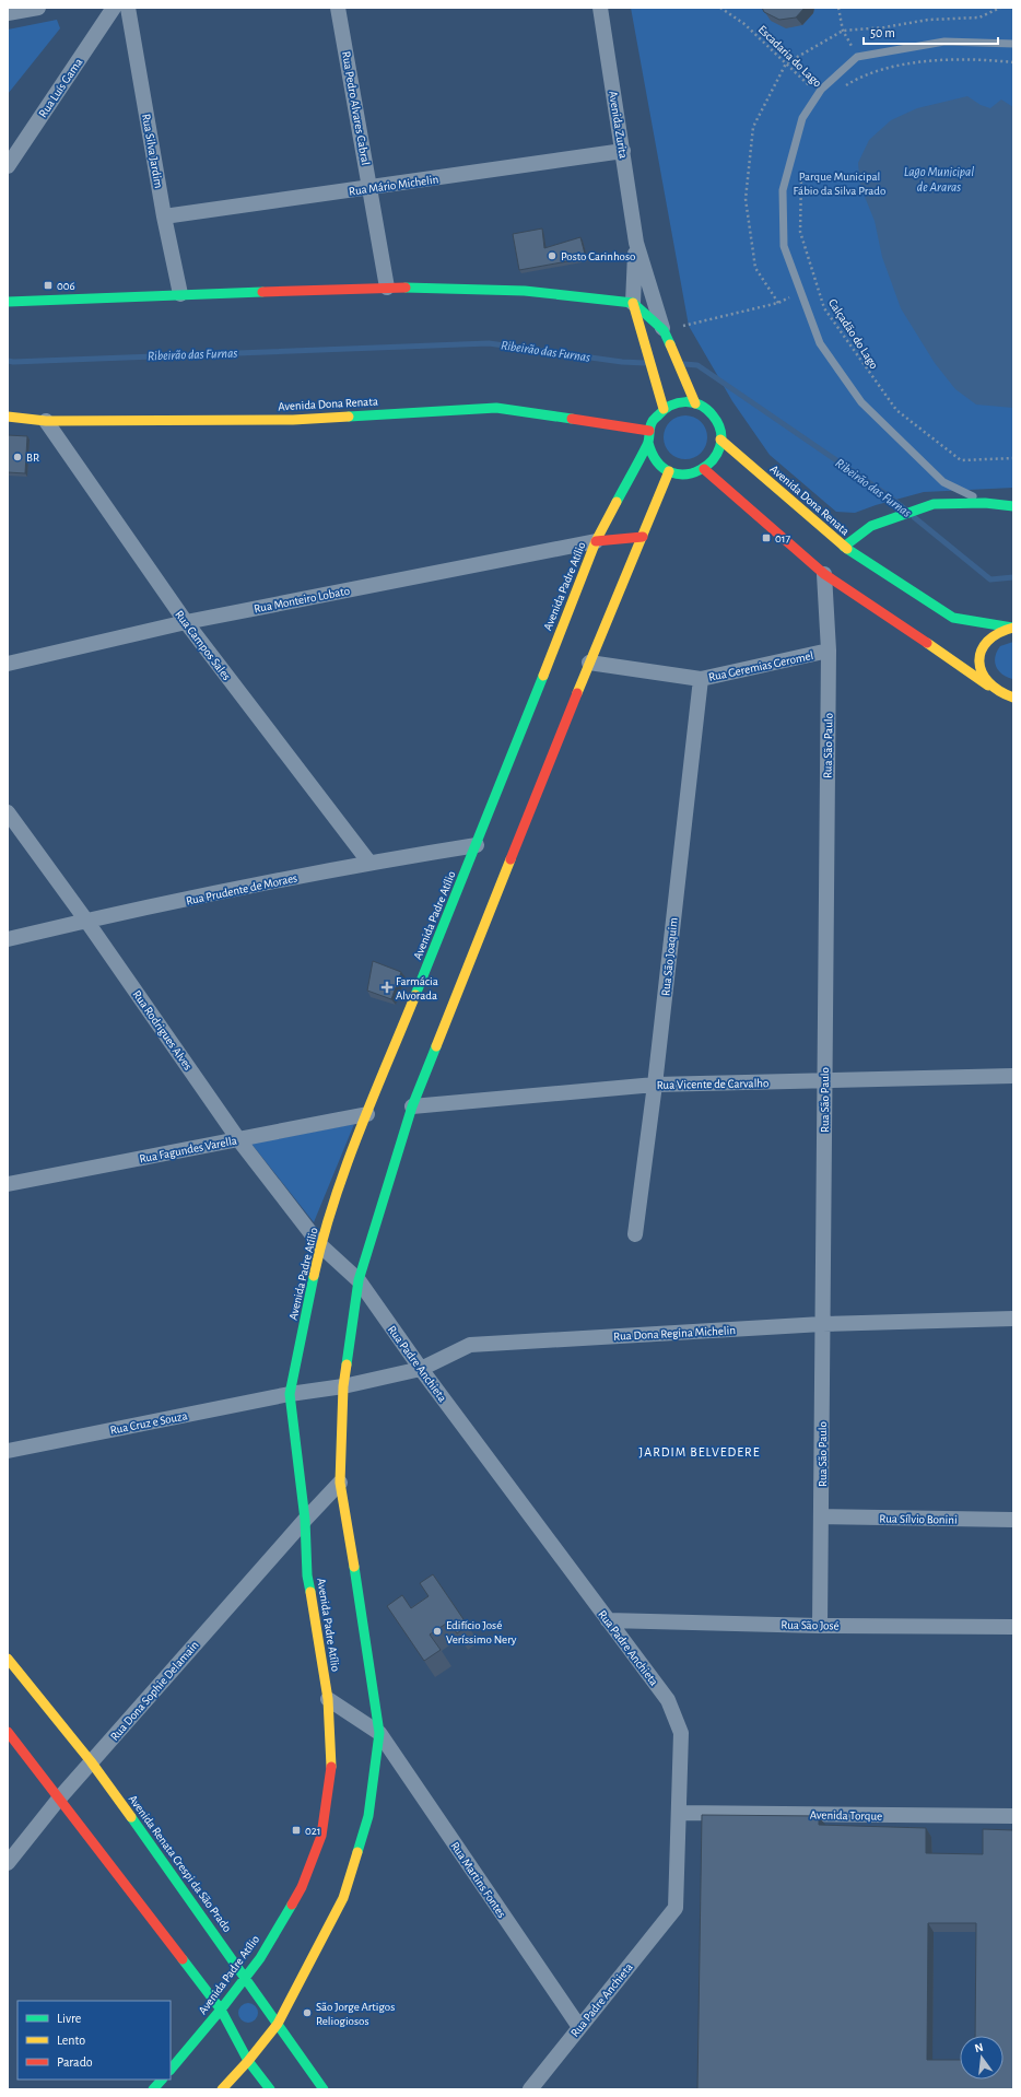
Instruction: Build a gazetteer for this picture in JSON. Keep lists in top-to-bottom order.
{
  "streets": {
    "street": [
      "Rua Luís Gama",
      "Rua Pedro Alvares Cabral",
      "Avenida Zurita",
      "Rua Silva Jardim",
      "Rua Mário Michelin",
      "Avenida Dona Renata",
      "Avenida Padre Atílio",
      "Rua Monteiro Lobato",
      "Rua Campos Sales",
      "Rua Geremias Geromel",
      "Rua São Paulo",
      "Rua Prudente de Moraes",
      "Rua São Joaquim",
      "Rua Rodrigues Alves",
      "Rua Vicente de Carvalho",
      "Rua Fagundes Varella",
      "Rua Dona Regina Michelin",
      "Rua Padre Anchieta",
      "Rua Cruz e Souza",
      "Rua Sílvio Bonini",
      "Rua São José",
      "Rua Dona Sophie Delamain",
      "Avenida Torque",
      "Avenida Renata Crespi da São Prado",
      "Rua Martins Fontes"
    ],
    "path": ["Escadaria do Lago", "Calçadão do Lago"]
  },
  "crossings": [
    ["Rua Pedro Alvares Cabral", "Rua Mário Michelin"],
    ["Avenida Zurita", "Rua Mário Michelin"],
    ["Rua Silva Jardim", "Rua Mário Michelin"],
    ["Avenida Dona Renata", "Avenida Padre Atílio"],
    ["Avenida Dona Renata", "Rua Campos Sales"],
    ["Avenida Padre Atílio", "Rua Monteiro Lobato"],
    ["Avenida Padre Atílio", "Rua Prudente de Moraes"],
    ["Avenida Padre Atílio", "Rua Rodrigues Alves"],
    ["Avenida Padre Atílio", "Rua Fagundes Varella"],
    ["Avenida Padre Atílio", "Rua Padre Anchieta"],
    ["Avenida Padre Atílio", "Rua Cruz e Souza"],
    ["Avenida Padre Atílio", "Rua Dona Sophie Delamain"],
    ["Avenida Padre Atílio", "Avenida Renata Crespi da São Prado"],
    ["Rua Monteiro Lobato", "Rua Campos Sales"],
    ["Rua Campos Sales", "Rua Prudente de Moraes"],
    ["Rua Geremias Geromel", "Rua São Paulo"],
    ["Rua Geremias Geromel", "Rua São Joaquim"],
    ["Rua São Paulo", "Rua Vicente de Carvalho"],
    ["Rua São Paulo", "Rua Dona Regina Michelin"],
    ["Rua São Paulo", "Rua Sílvio Bonini"],
    ["Rua São Paulo", "Rua São José"],
    ["Rua Prudente de Moraes", "Rua Rodrigues Alves"],
    ["Rua São Joaquim", "Rua Vicente de Carvalho"],
    ["Rua Rodrigues Alves", "Rua Fagundes Varella"],
    ["Rua Rodrigues Alves", "Rua Padre Anchieta"],
    ["Rua Dona Regina Michelin", "Rua Padre Anchieta"],
    ["Rua Dona Regina Michelin", "Rua Cruz e Souza"],
    ["Rua Padre Anchieta", "Rua São José"],
    ["Rua Padre Anchieta", "Avenida Torque"],
    ["Rua Padre Anchieta", "Rua Martins Fontes"],
    ["Rua Dona Sophie Delamain", "Avenida Renata Crespi da São Prado"]
  ],
  "districts": ["JARDIM BELVEDERE"],
  "water": ["Lago Municipal de Araras", "Ribeirão das Furnas"],
  "parks": ["Parque Municipal Fábio da Silva Prado"],
  "places": {
    "other": [
      "Posto Carinhoso",
      "BR",
      "Edifício José Veríssimo Nery",
      "São Jorge Artigos Reliogiosos"
    ],
    "transit": ["006", "017", "021"],
    "health": ["Farmácia Alvorada"]
  },
  "legend": ["Livre", "Lento", "Parado"],
  "scale_bar": "50 m",
  "north": "top"
}
